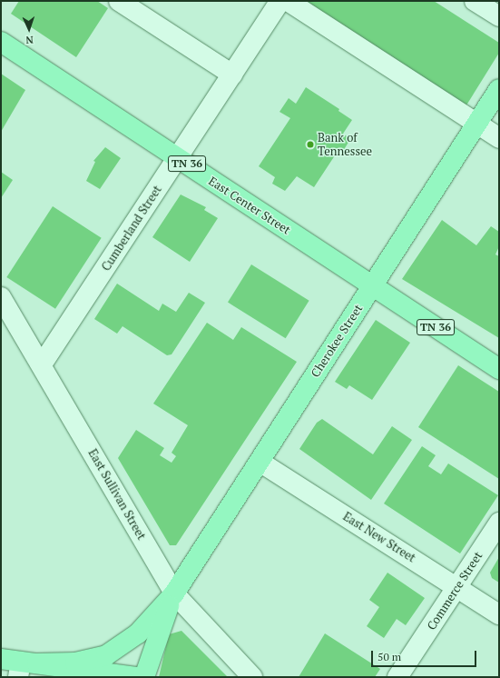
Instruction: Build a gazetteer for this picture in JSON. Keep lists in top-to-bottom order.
{
  "streets": {
    "main road": ["TN 36", "East Center Street", "Cherokee Street"],
    "street": [
      "Cumberland Street",
      "East Sullivan Street",
      "East New Street",
      "Commerce Street"
    ]
  },
  "crossings": [
    ["East Center Street", "Cumberland Street"],
    ["East Center Street", "Cherokee Street"],
    ["Cumberland Street", "East Sullivan Street"],
    ["Cherokee Street", "East Sullivan Street"],
    ["Cherokee Street", "East New Street"],
    ["East New Street", "Commerce Street"]
  ],
  "places": ["Bank of Tennessee"],
  "scale_bar": "50 m",
  "north": "bottom"
}
